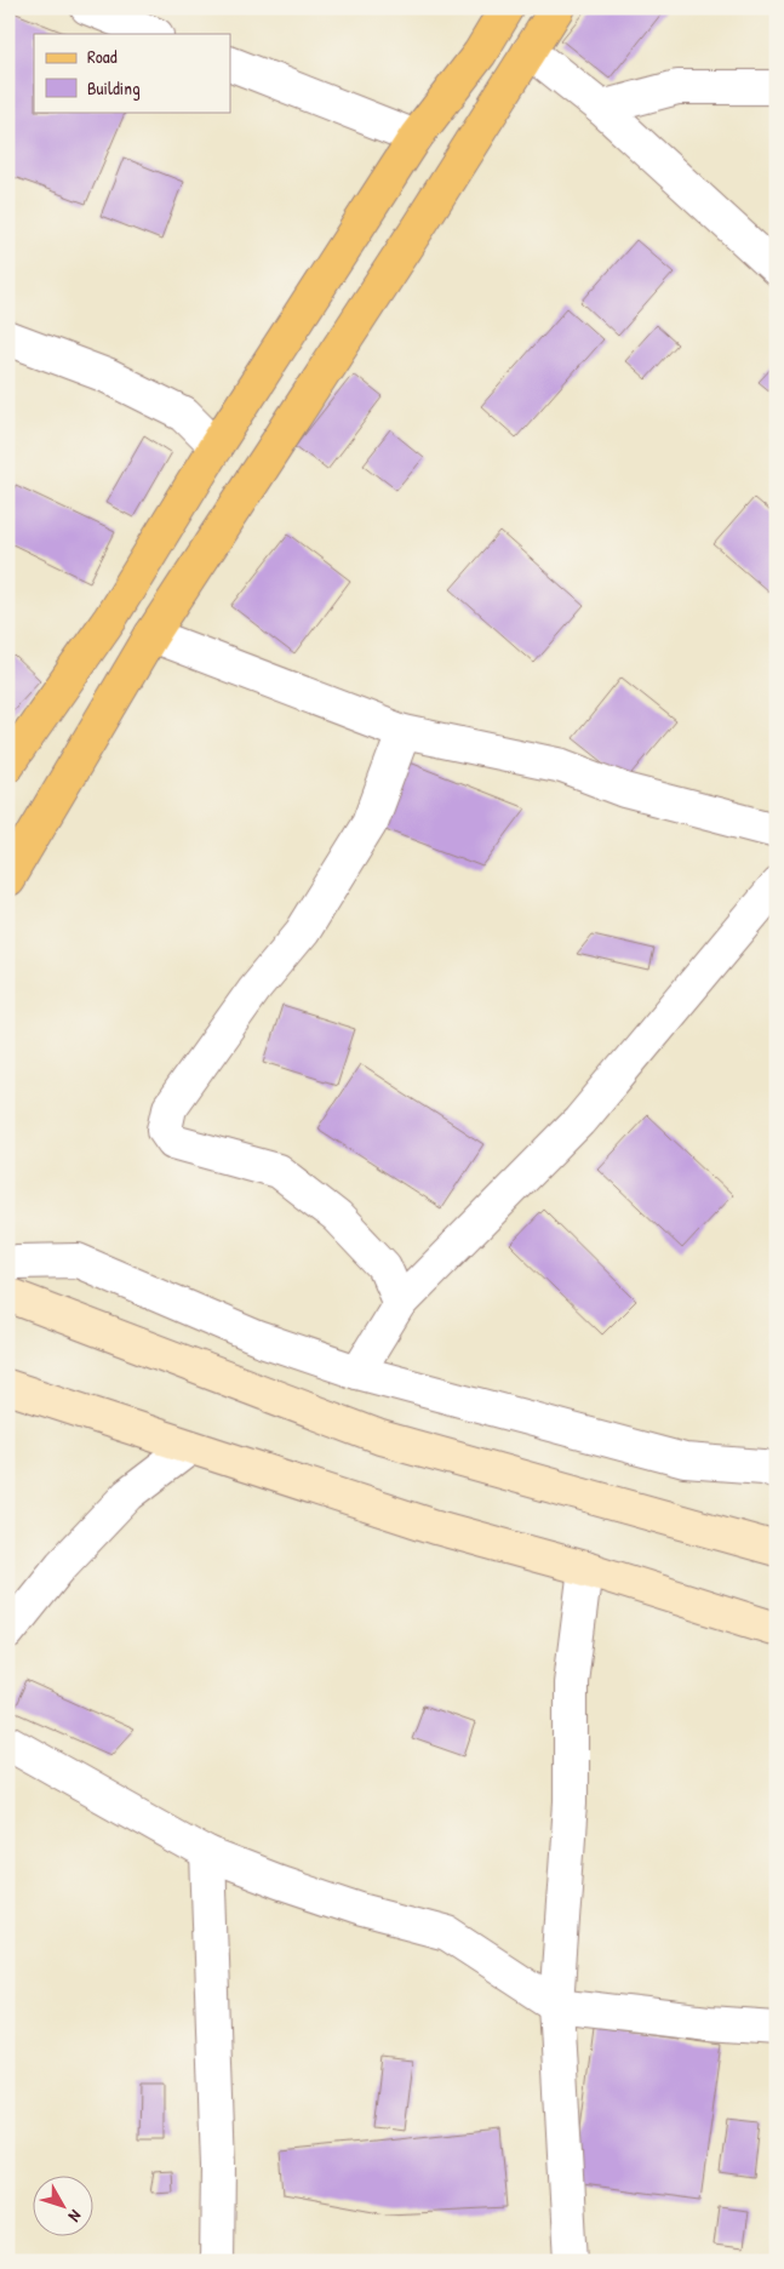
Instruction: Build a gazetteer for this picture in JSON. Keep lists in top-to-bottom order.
{
  "legend": ["Road", "Building"],
  "north": "bottom right"
}
